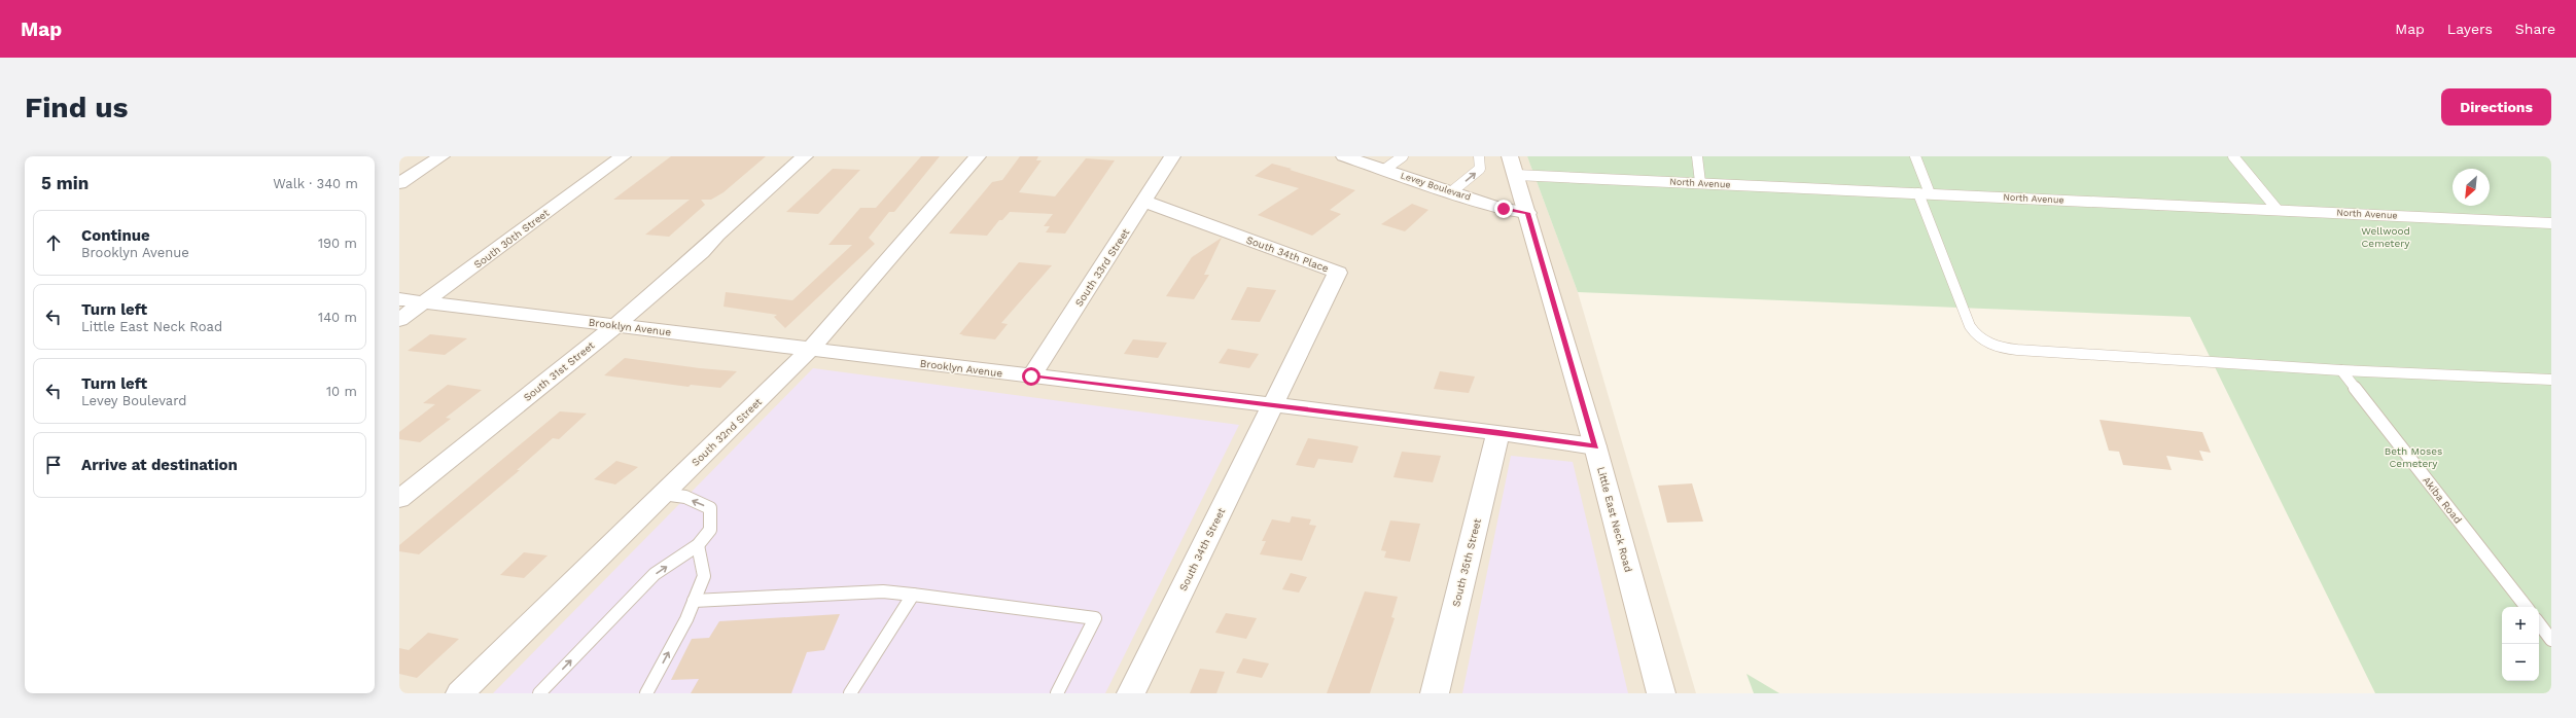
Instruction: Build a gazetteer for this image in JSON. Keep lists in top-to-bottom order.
{
  "streets": {
    "street": [
      "Levey Boulevard",
      "South 30th Street",
      "South 34th Place",
      "South 33rd Street",
      "Brooklyn Avenue",
      "South 31st Street",
      "South 32nd Street",
      "Little East Neck Road",
      "South 34th Street",
      "South 35th Street"
    ],
    "lane": ["North Avenue", "Akiba Road"]
  },
  "crossings": [
    ["North Avenue", "Little East Neck Road"],
    ["Levey Boulevard", "Little East Neck Road"],
    ["South 30th Street", "Brooklyn Avenue"],
    ["South 34th Place", "South 33rd Street"],
    ["South 34th Place", "Brooklyn Avenue"],
    ["South 34th Place", "South 34th Street"],
    ["South 33rd Street", "Brooklyn Avenue"],
    ["Brooklyn Avenue", "South 31st Street"],
    ["Brooklyn Avenue", "South 32nd Street"],
    ["Brooklyn Avenue", "Little East Neck Road"],
    ["Brooklyn Avenue", "South 34th Street"],
    ["Brooklyn Avenue", "South 35th Street"]
  ],
  "parks": ["Wellwood Cemetery", "Beth Moses Cemetery"],
  "north": "bottom left",
  "page": {
    "header": "Map",
    "nav": ["Map", "Layers", "Share"],
    "buttons": "Directions",
    "title": "Find us",
    "heading": ["5 min", "Walk · 340 m"],
    "list": [
      ["Continue", "Brooklyn Avenue", "190 m"],
      ["Turn left", "Little East Neck Road", "140 m"],
      ["Turn left", "Levey Boulevard", "10 m"],
      "Arrive at destination"
    ],
    "map_buttons": ["+", "−"]
  }
}
